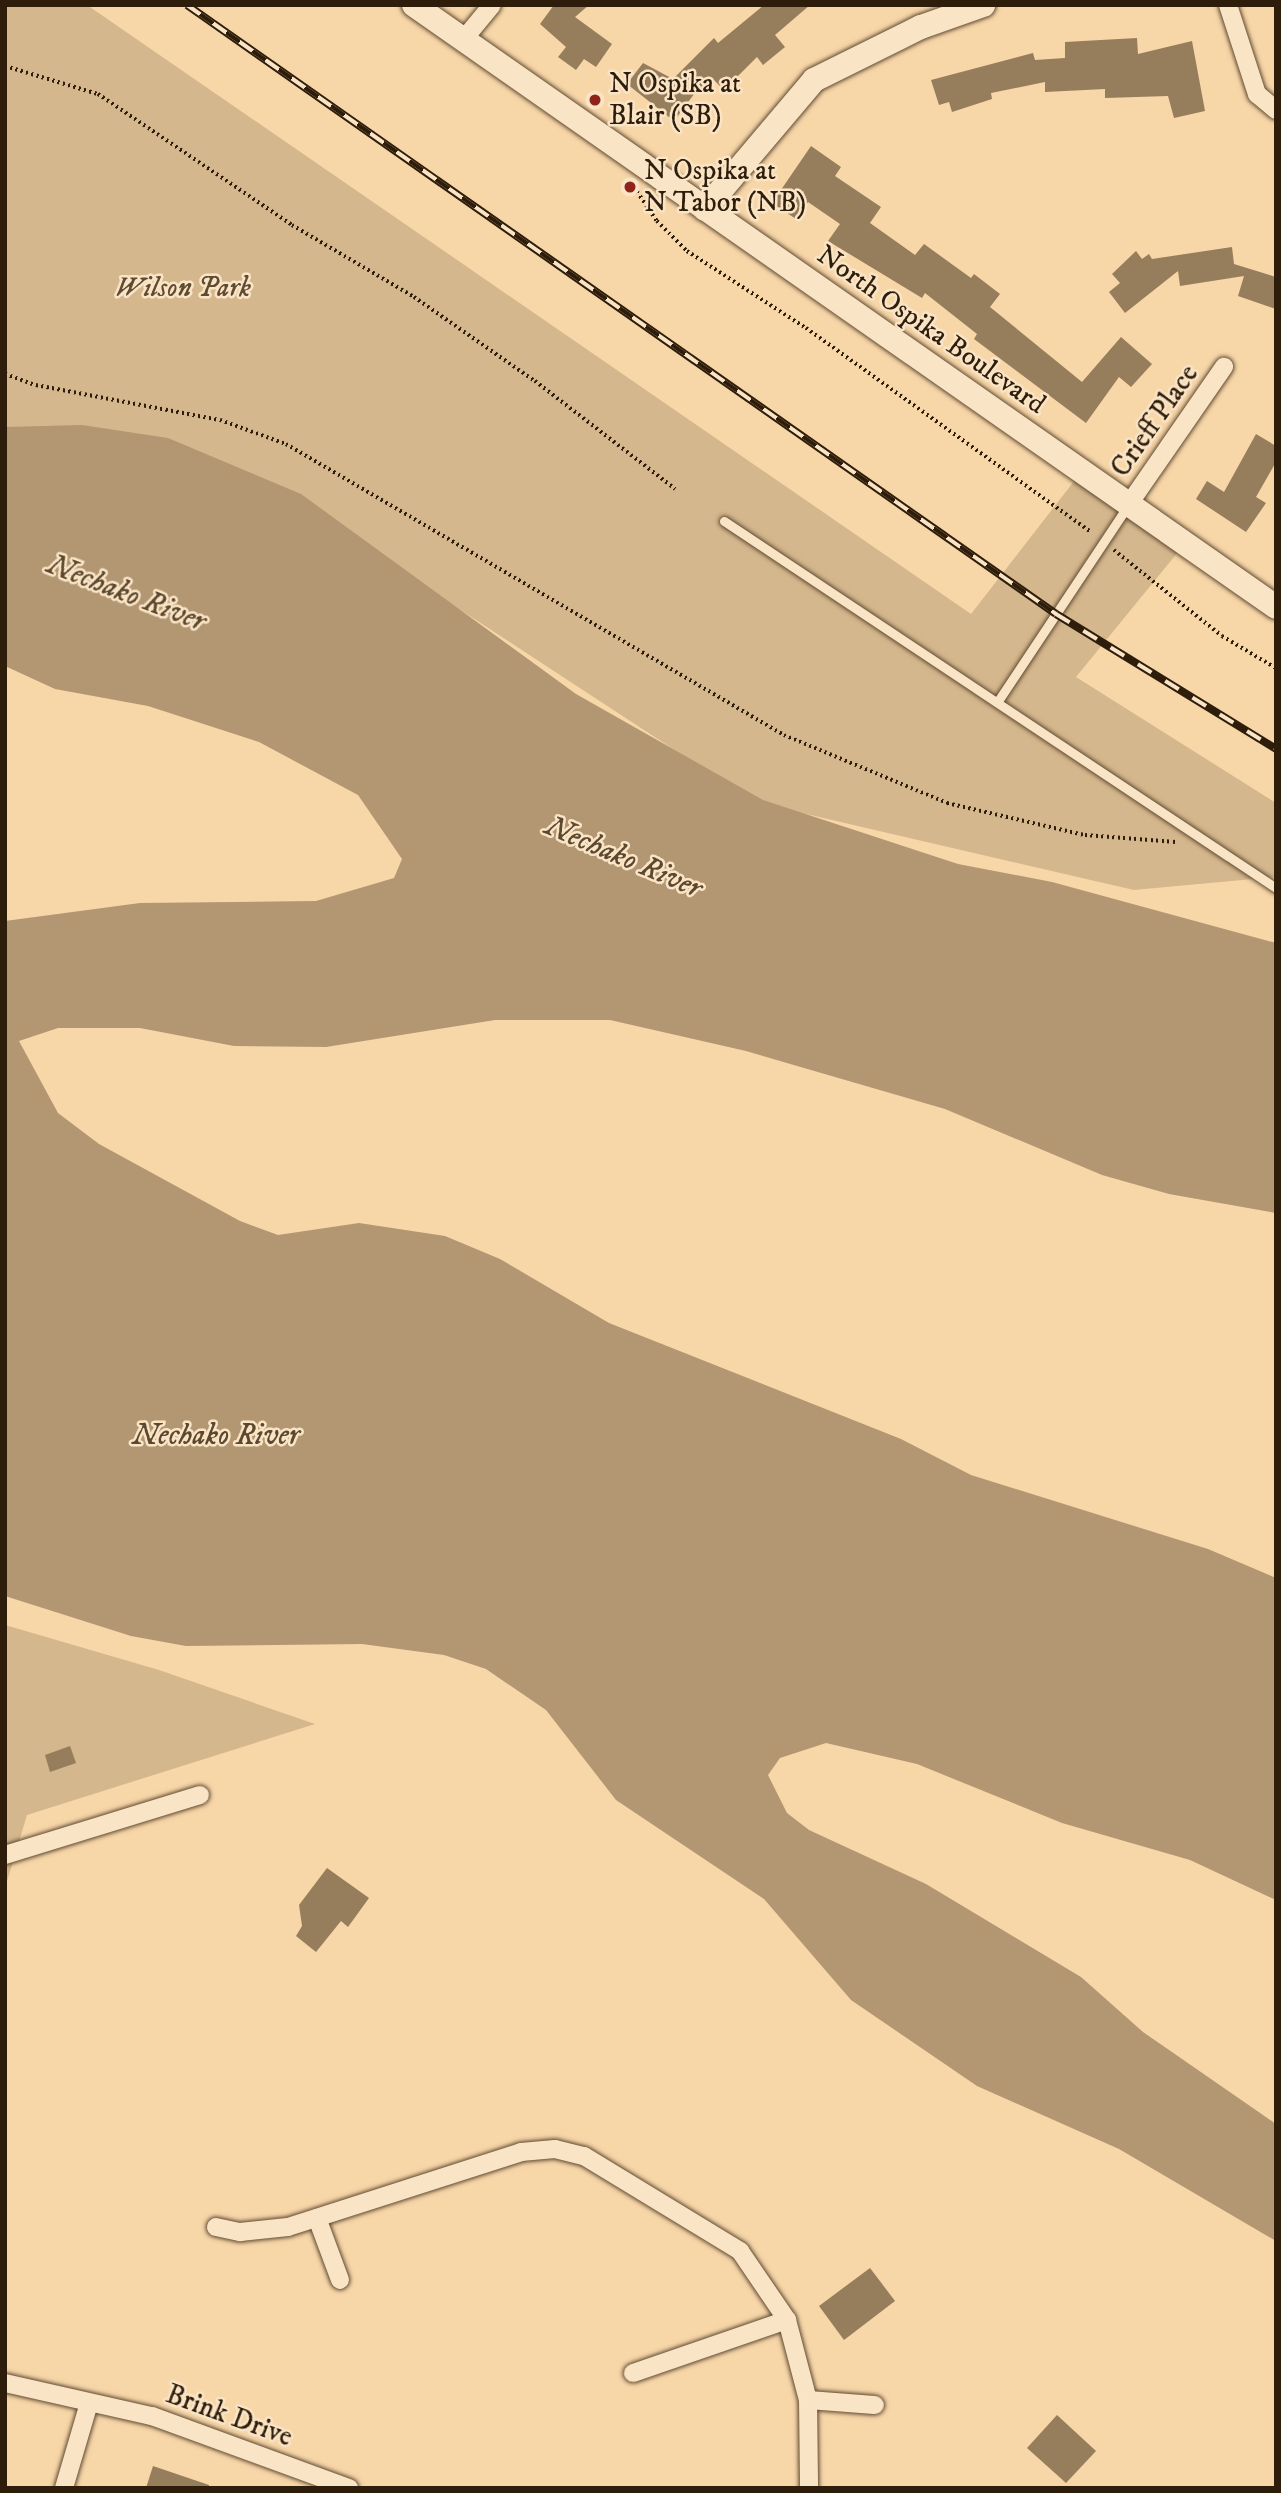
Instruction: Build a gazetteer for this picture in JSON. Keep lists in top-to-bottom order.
{
  "streets": {
    "street": ["North Ospika Boulevard", "Crieff Place", "Brink Drive"]
  },
  "crossings": [
    ["North Ospika Boulevard", "Crieff Place"]
  ],
  "water": ["Nechako River"],
  "parks": ["Wilson Park"],
  "places": ["N Ospika at Blair (SB)", "N Ospika at N Tabor (NB)"]
}
